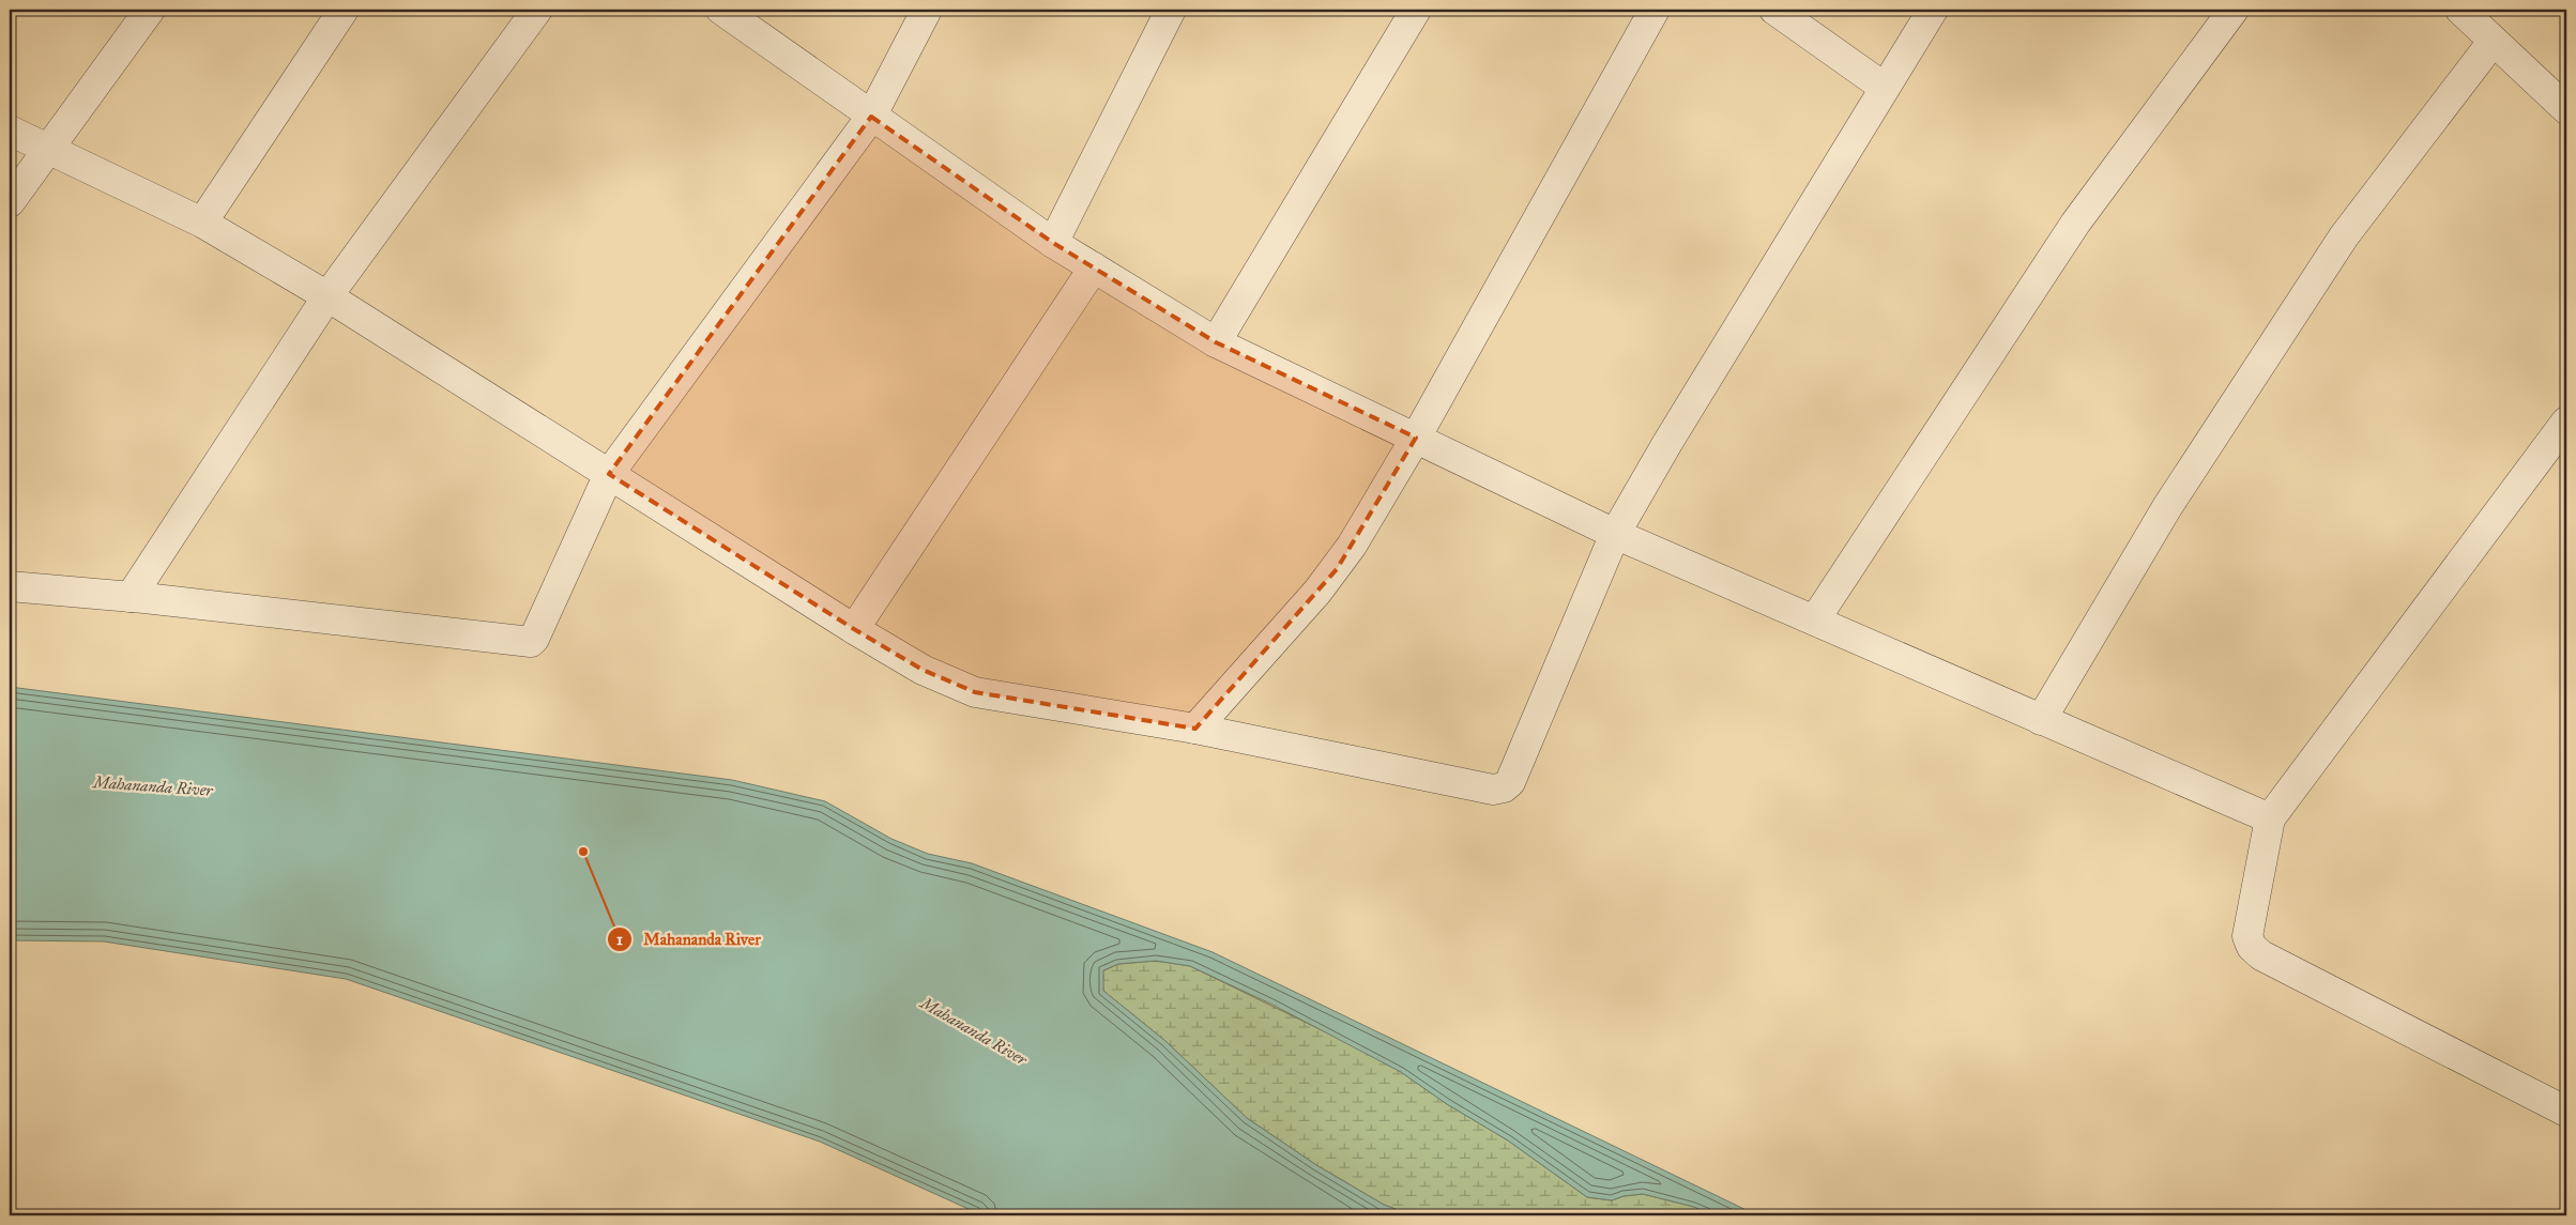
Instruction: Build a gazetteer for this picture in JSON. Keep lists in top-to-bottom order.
{
  "water": ["Mahananda River"],
  "places": ["Mahananda River"]
}
